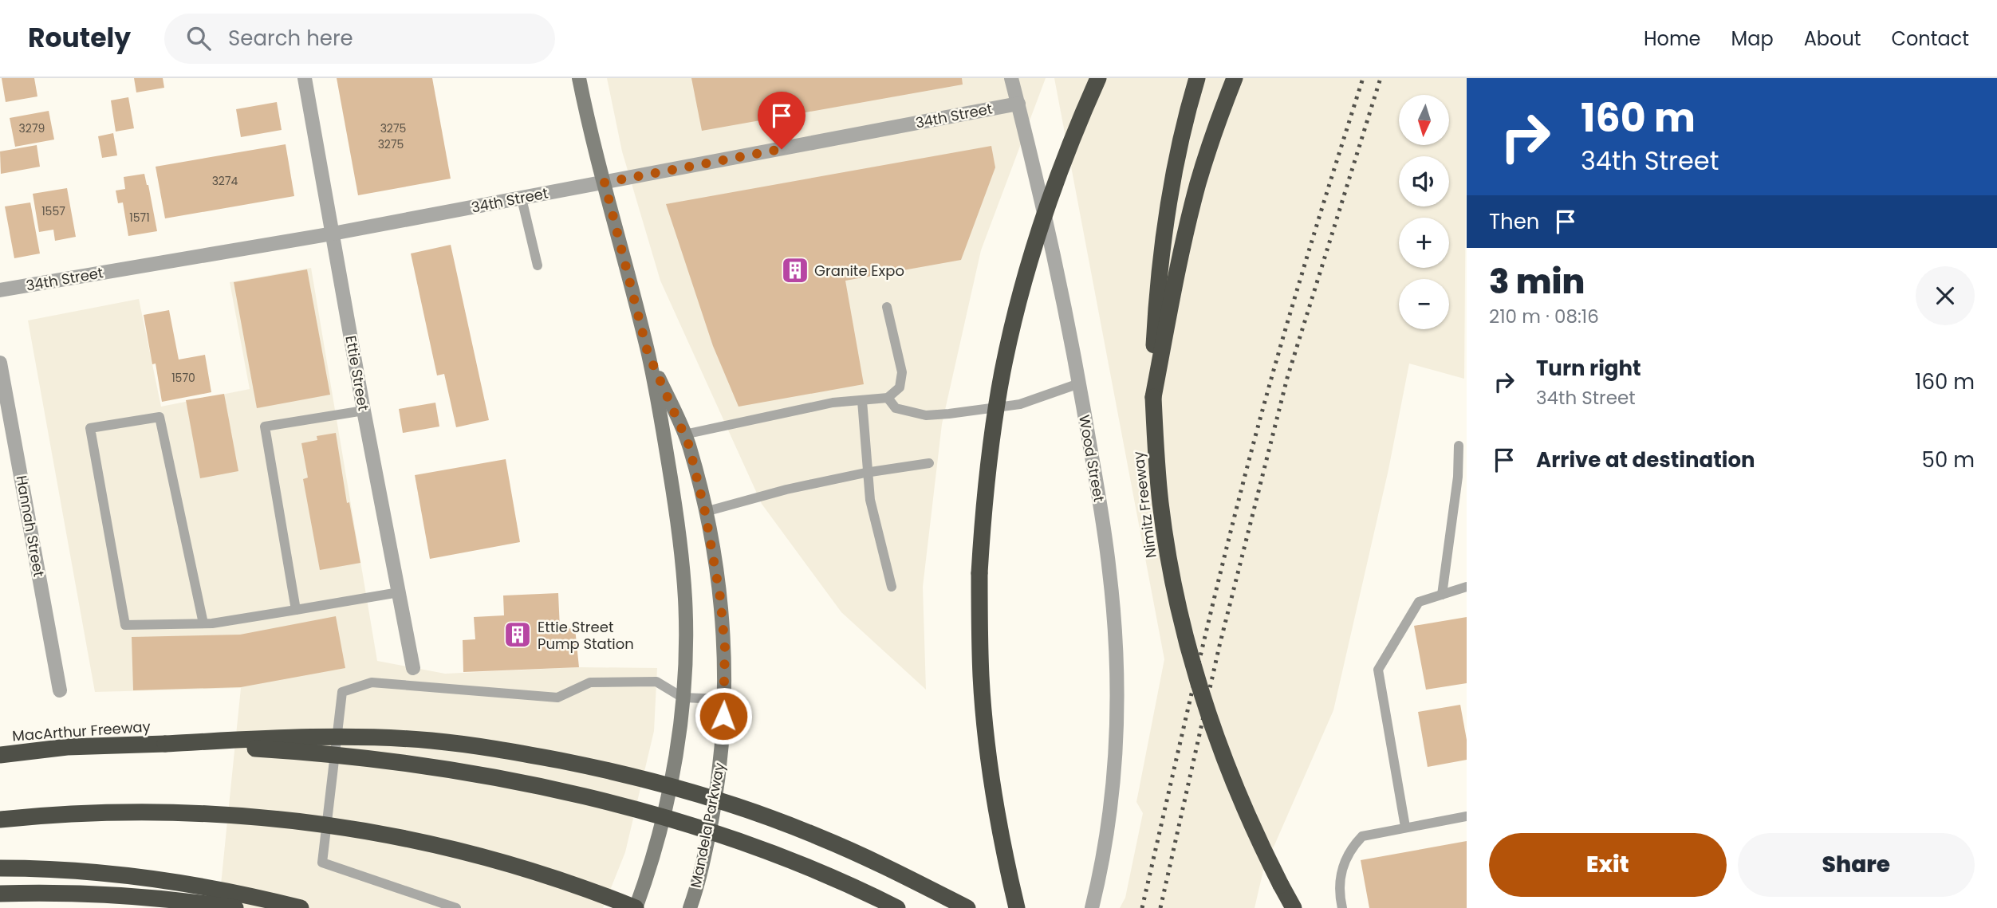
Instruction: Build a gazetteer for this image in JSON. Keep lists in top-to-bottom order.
{
  "streets": {
    "highway": ["Nimitz Freeway", "MacArthur Freeway"],
    "main road": ["Mandela Parkway"],
    "street": [
      "34th Street",
      "Ettie Street",
      "Wood Street",
      "Hannah Street"
    ]
  },
  "crossings": [
    ["34th Street", "Ettie Street"],
    ["34th Street", "Wood Street"],
    ["34th Street", "Mandela Parkway"]
  ],
  "places": {
    "building": ["Granite Expo", "Ettie Street Pump Station"]
  },
  "house_numbers": [
    "3279",
    "3275",
    "3275",
    "3274",
    "1557",
    "1571",
    "1570"
  ],
  "north": "bottom",
  "page": {
    "header": "Routely",
    "search": "Search here",
    "nav": [
      "Home",
      "Map",
      "About",
      "Contact"
    ],
    "turn": ["160 m", "34th Street"],
    "map_buttons": ["+", "−"],
    "then": "Then",
    "heading": ["3 min", "210 m · 08:16"],
    "list": [
      {
        "name": "Turn right",
        "note": "34th Street",
        "value": "160 m"
      },
      {
        "name": "Arrive at destination",
        "value": "50 m"
      }
    ],
    "buttons": ["Exit", "Share"]
  }
}
